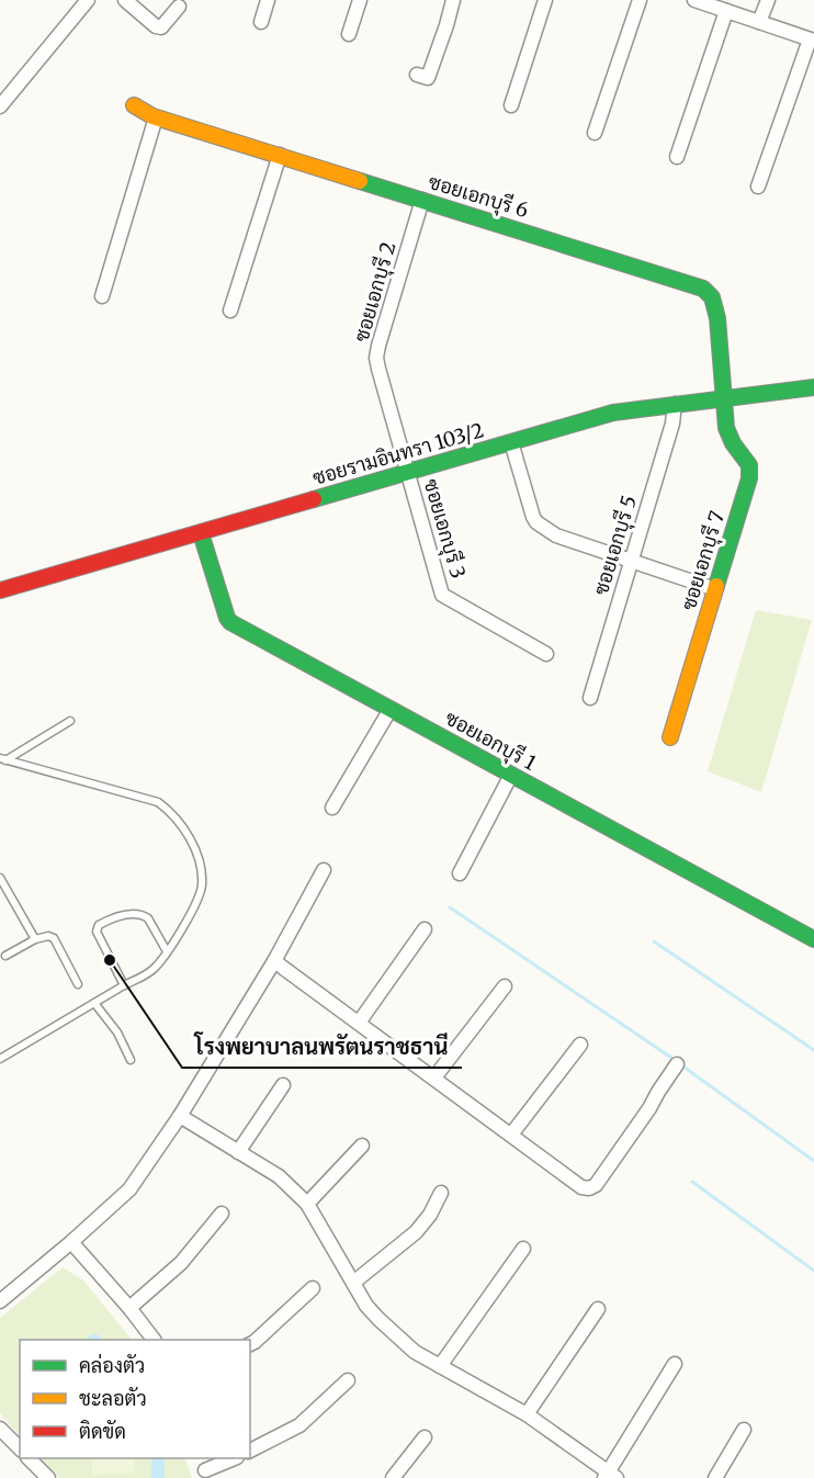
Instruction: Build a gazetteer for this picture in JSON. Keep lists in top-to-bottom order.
{
  "streets": {
    "street": [
      "ซอยเอกบุรี 6",
      "ซอยเอกบุรี 2",
      "ซอยรามอินทรา 103/2",
      "ซอยเอกบุรี 3",
      "ซอยเอกบุรี 5",
      "ซอยเอกบุรี 7",
      "ซอยเอกบุรี 1"
    ]
  },
  "crossings": [
    ["ซอยเอกบุรี 6", "ซอยเอกบุรี 2"],
    ["ซอยเอกบุรี 6", "ซอยรามอินทรา 103/2"],
    ["ซอยเอกบุรี 6", "ซอยเอกบุรี 7"],
    ["ซอยเอกบุรี 2", "ซอยรามอินทรา 103/2"],
    ["ซอยเอกบุรี 2", "ซอยเอกบุรี 3"],
    ["ซอยรามอินทรา 103/2", "ซอยเอกบุรี 3"],
    ["ซอยรามอินทรา 103/2", "ซอยเอกบุรี 5"],
    ["ซอยรามอินทรา 103/2", "ซอยเอกบุรี 7"],
    ["ซอยรามอินทรา 103/2", "ซอยเอกบุรี 1"]
  ],
  "places": ["โรงพยาบาลนพรัตนราชธานี"],
  "legend": ["คล่องตัว", "ชะลอตัว", "ติดขัด"]
}
